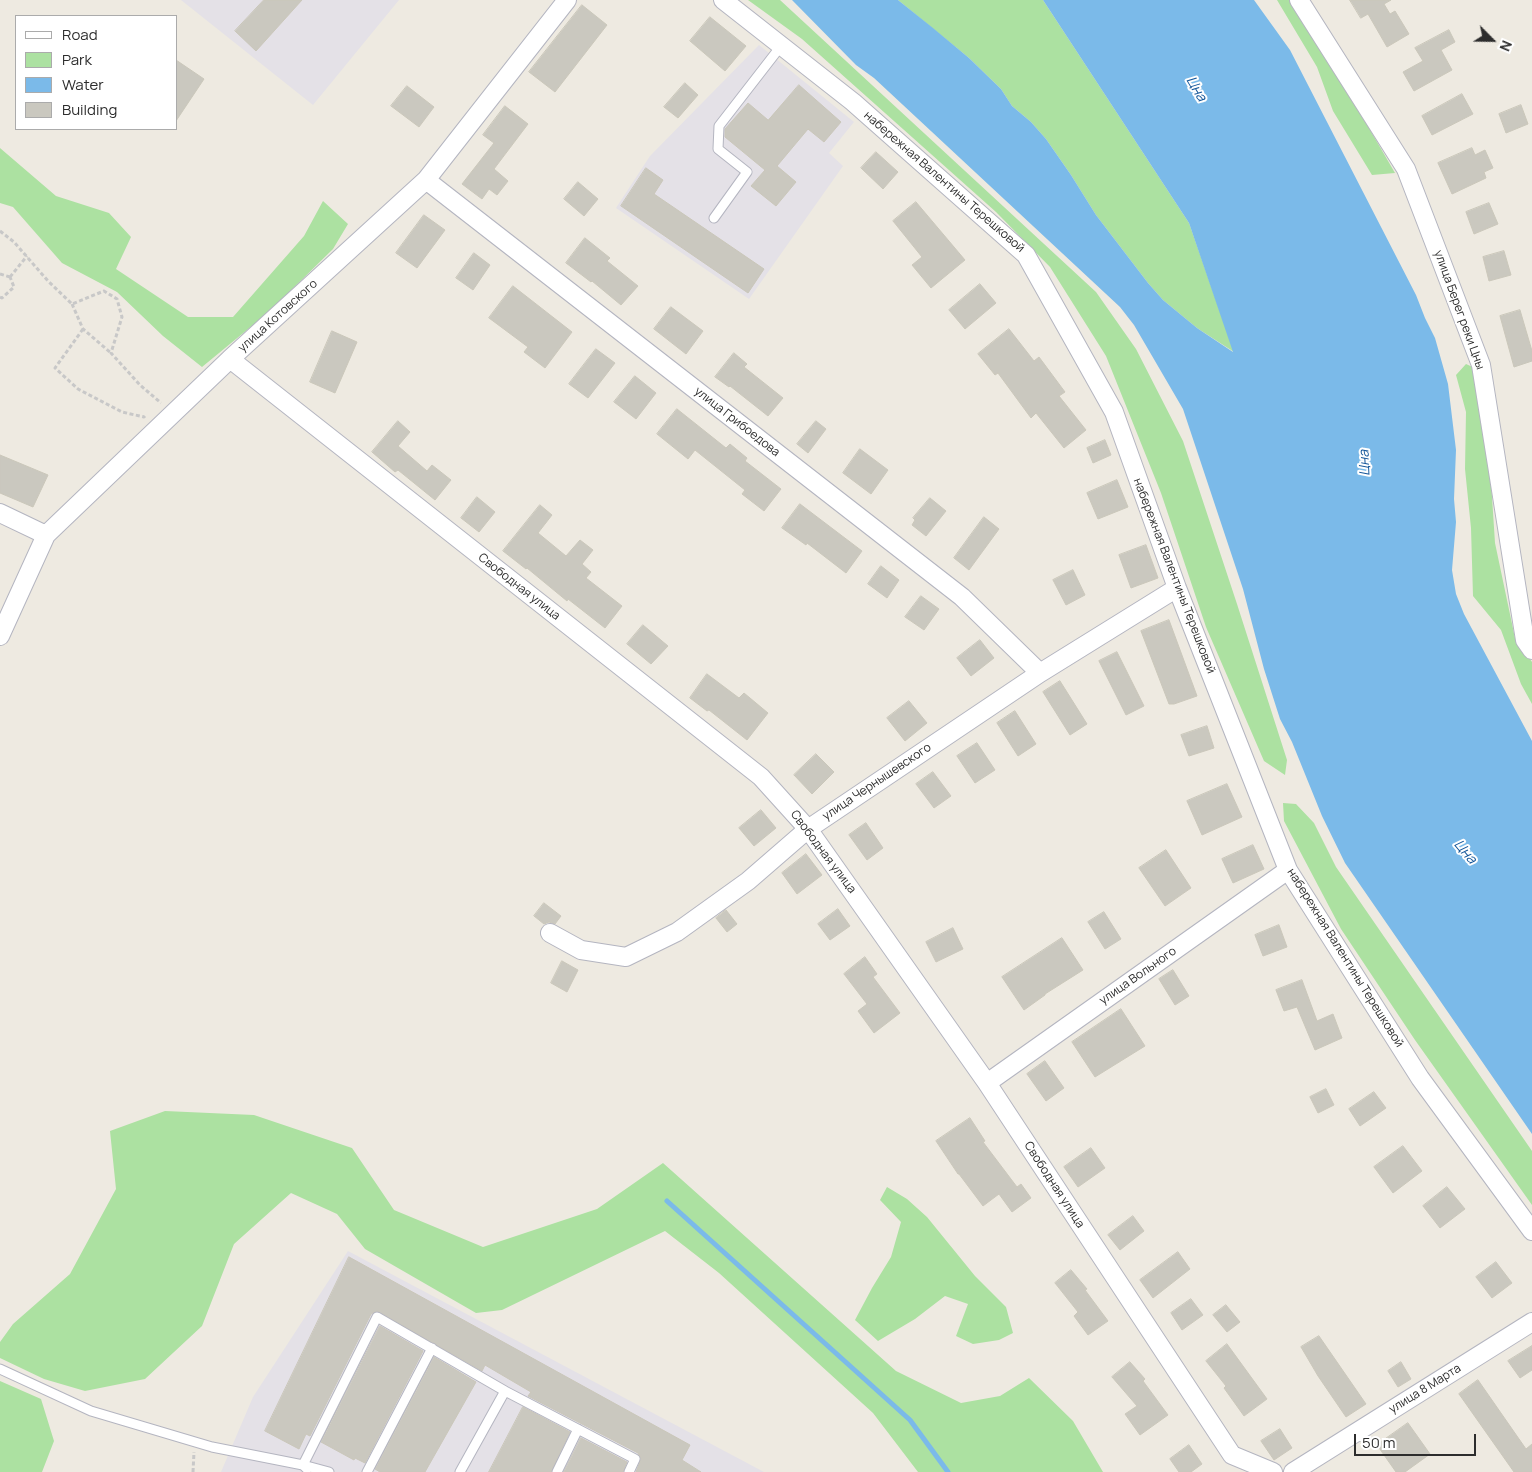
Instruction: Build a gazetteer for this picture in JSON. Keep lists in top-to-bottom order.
{
  "streets": {
    "street": [
      "набережная Валентины Терешковой",
      "улица Берег реки Цны",
      "улица Котовского",
      "улица Грибоедова",
      "Свободная улица",
      "улица Чернышевского",
      "улица Вольного",
      "улица 8 Марта"
    ]
  },
  "crossings": [
    ["набережная Валентины Терешковой", "улица Чернышевского"],
    ["набережная Валентины Терешковой", "улица Вольного"],
    ["улица Котовского", "улица Грибоедова"],
    ["улица Котовского", "Свободная улица"],
    ["улица Грибоедова", "улица Чернышевского"],
    ["Свободная улица", "улица Чернышевского"],
    ["Свободная улица", "улица Вольного"]
  ],
  "water": ["Цна"],
  "legend": [
    "Road",
    "Park",
    "Water",
    "Building"
  ],
  "scale_bar": "50 m",
  "north": "bottom right"
}
